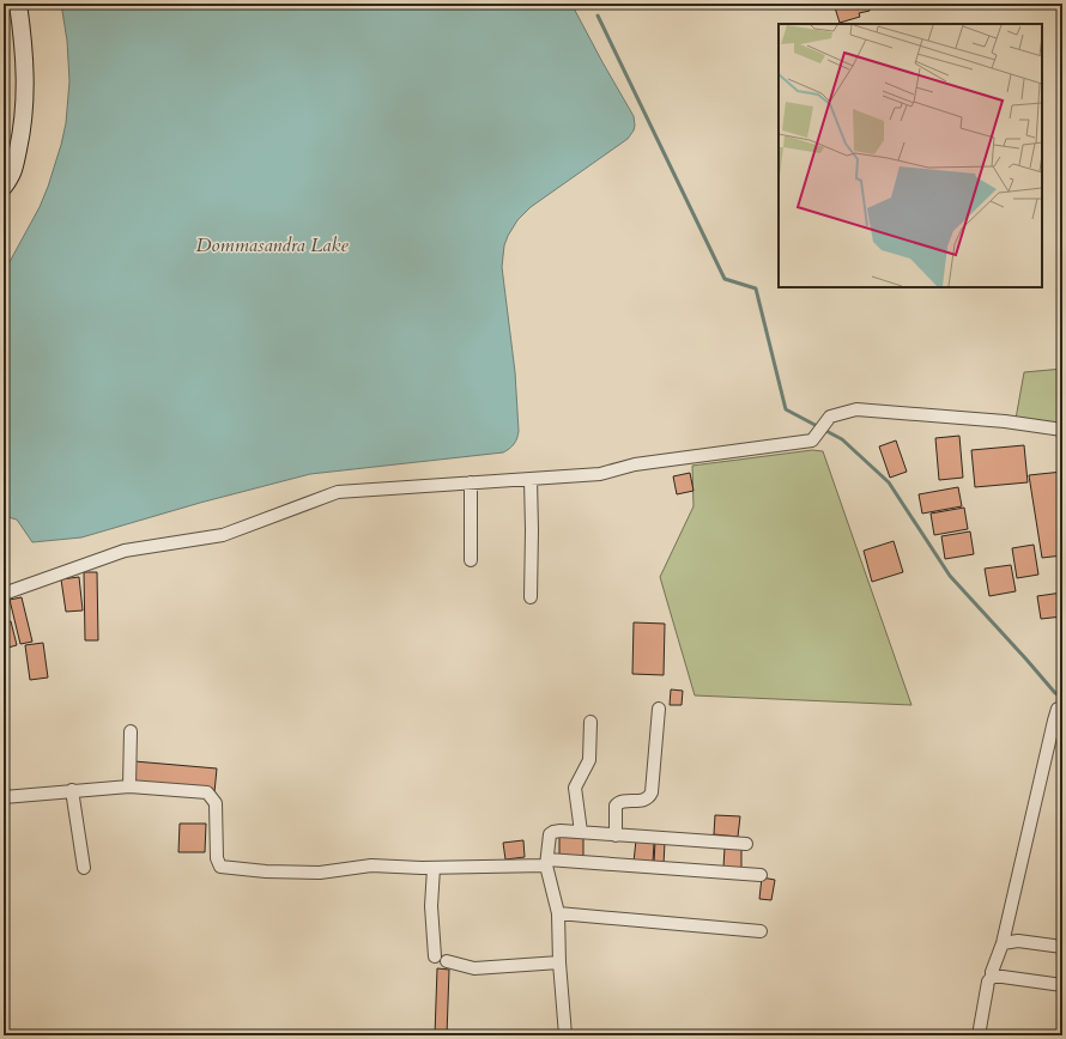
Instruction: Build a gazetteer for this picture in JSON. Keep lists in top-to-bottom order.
{
  "water": ["Dommasandra Lake"]
}
